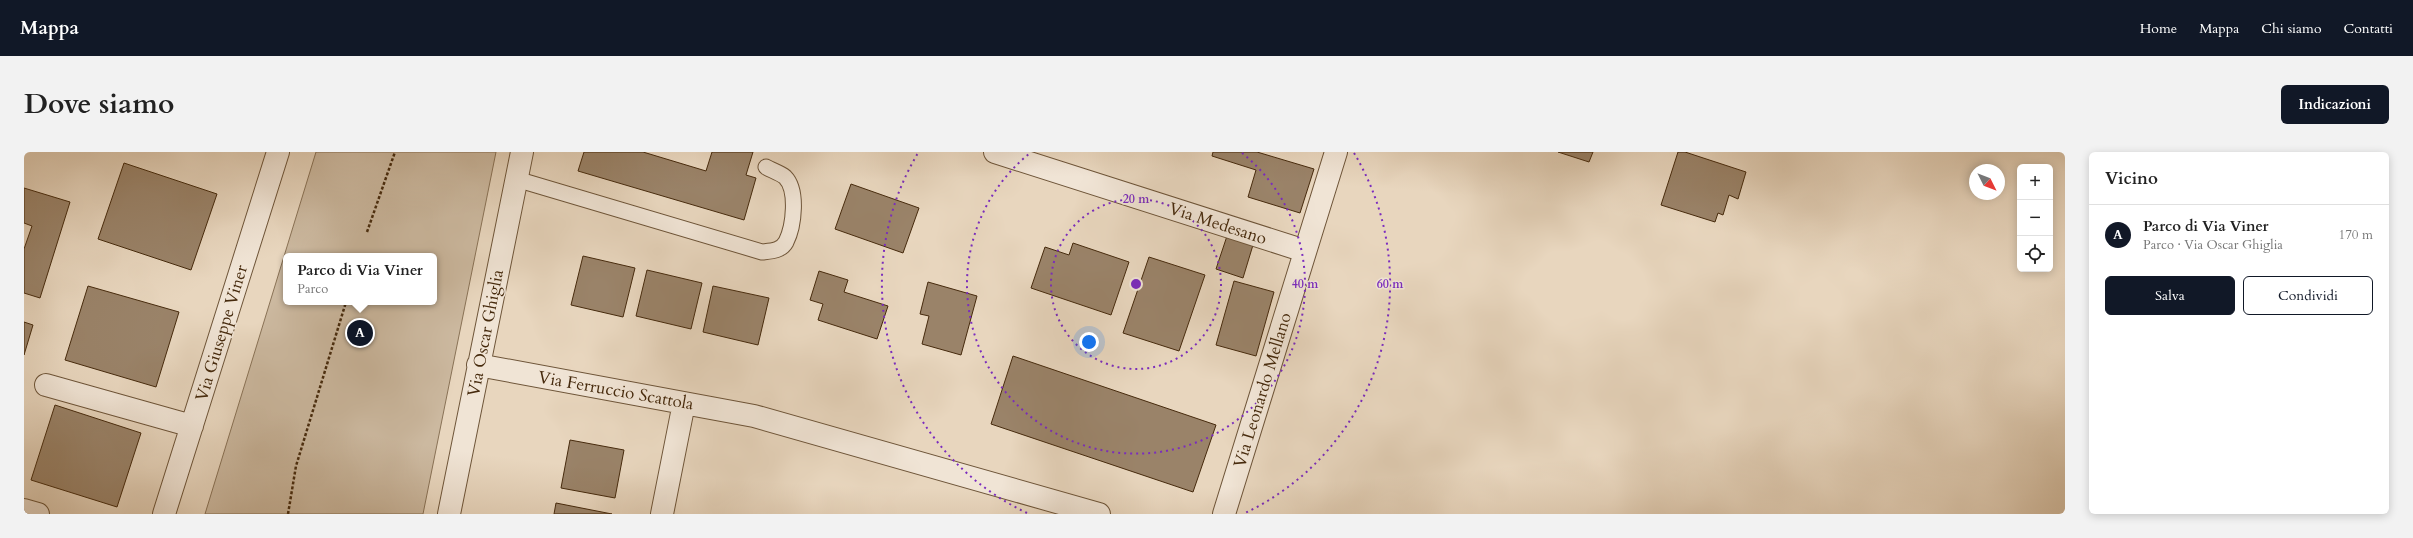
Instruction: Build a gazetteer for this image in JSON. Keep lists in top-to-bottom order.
{
  "streets": {
    "street": [
      "Via Medesano",
      "Via Giuseppe Viner",
      "Via Oscar Ghiglia",
      "Via Ferruccio Scattola",
      "Via Leonardo Mellano"
    ]
  },
  "crossings": [
    ["Via Medesano", "Via Leonardo Mellano"],
    ["Via Oscar Ghiglia", "Via Ferruccio Scattola"]
  ],
  "north": "bottom right",
  "page": {
    "header": "Mappa",
    "nav": [
      "Home",
      "Mappa",
      "Chi siamo",
      "Contatti"
    ],
    "title": "Dove siamo",
    "buttons": [
      "Indicazioni",
      ["Salva", "Condividi"]
    ],
    "heading": "Vicino",
    "map_buttons": ["+", "−"],
    "list": [
      {
        "mark": "A",
        "name": "Parco di Via Viner",
        "note": "Parco · Via Oscar Ghiglia",
        "value": "170 m"
      }
    ],
    "popup": ["Parco di Via Viner", "Parco"],
    "pins": "A"
  },
  "rings": ["20 m", "40 m", "60 m"]
}
